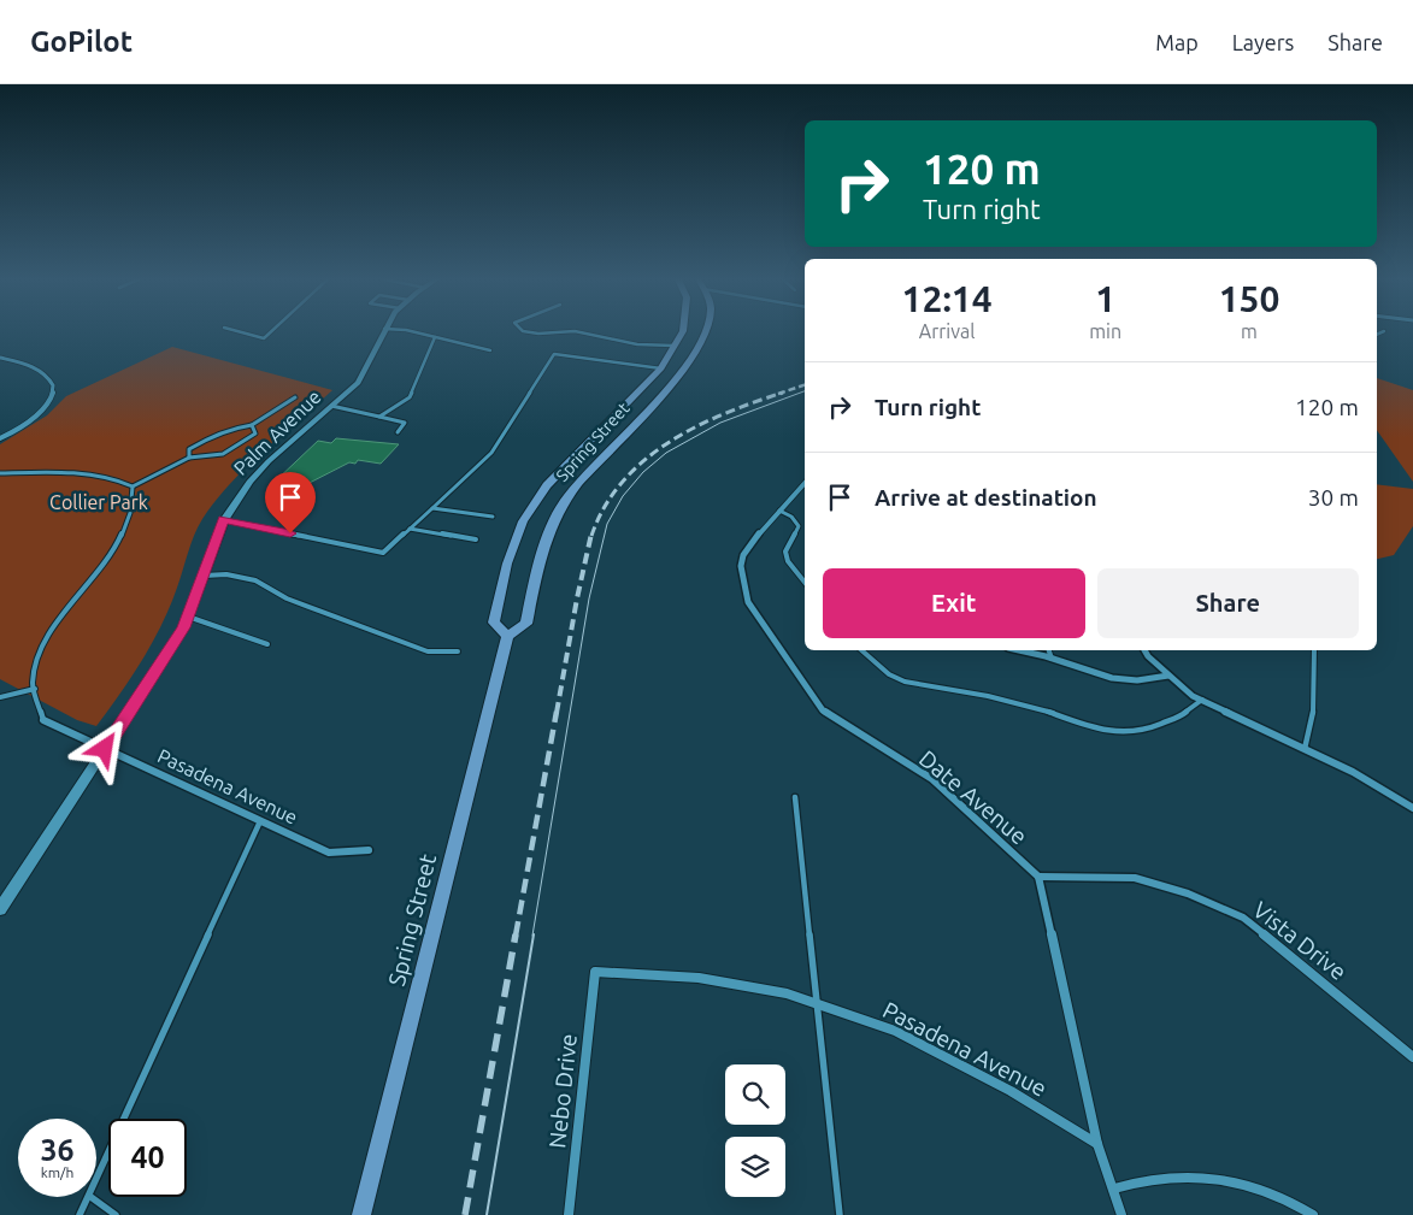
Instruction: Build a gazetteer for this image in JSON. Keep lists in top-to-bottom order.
{
  "streets": {
    "main road": ["Spring Street"],
    "street": [
      "Palm Avenue",
      "Pasadena Avenue",
      "Date Avenue",
      "Vista Drive",
      "Nebo Drive"
    ]
  },
  "crossings": [
    ["Palm Avenue", "Pasadena Avenue"],
    ["Pasadena Avenue", "Nebo Drive"],
    ["Date Avenue", "Vista Drive"]
  ],
  "parks": ["Collier Park"],
  "page": {
    "header": "GoPilot",
    "nav": ["Map", "Layers", "Share"],
    "turn": ["120 m", "Turn right"],
    "eta": [
      "12:14",
      "Arrival",
      "1",
      "min",
      "150",
      "m"
    ],
    "list": [
      {
        "name": "Turn right",
        "value": "120 m"
      },
      {
        "name": "Arrive at destination",
        "value": "30 m"
      }
    ],
    "buttons": ["Exit", "Share"],
    "speed": "36 km/h",
    "limit": "40"
  }
}
